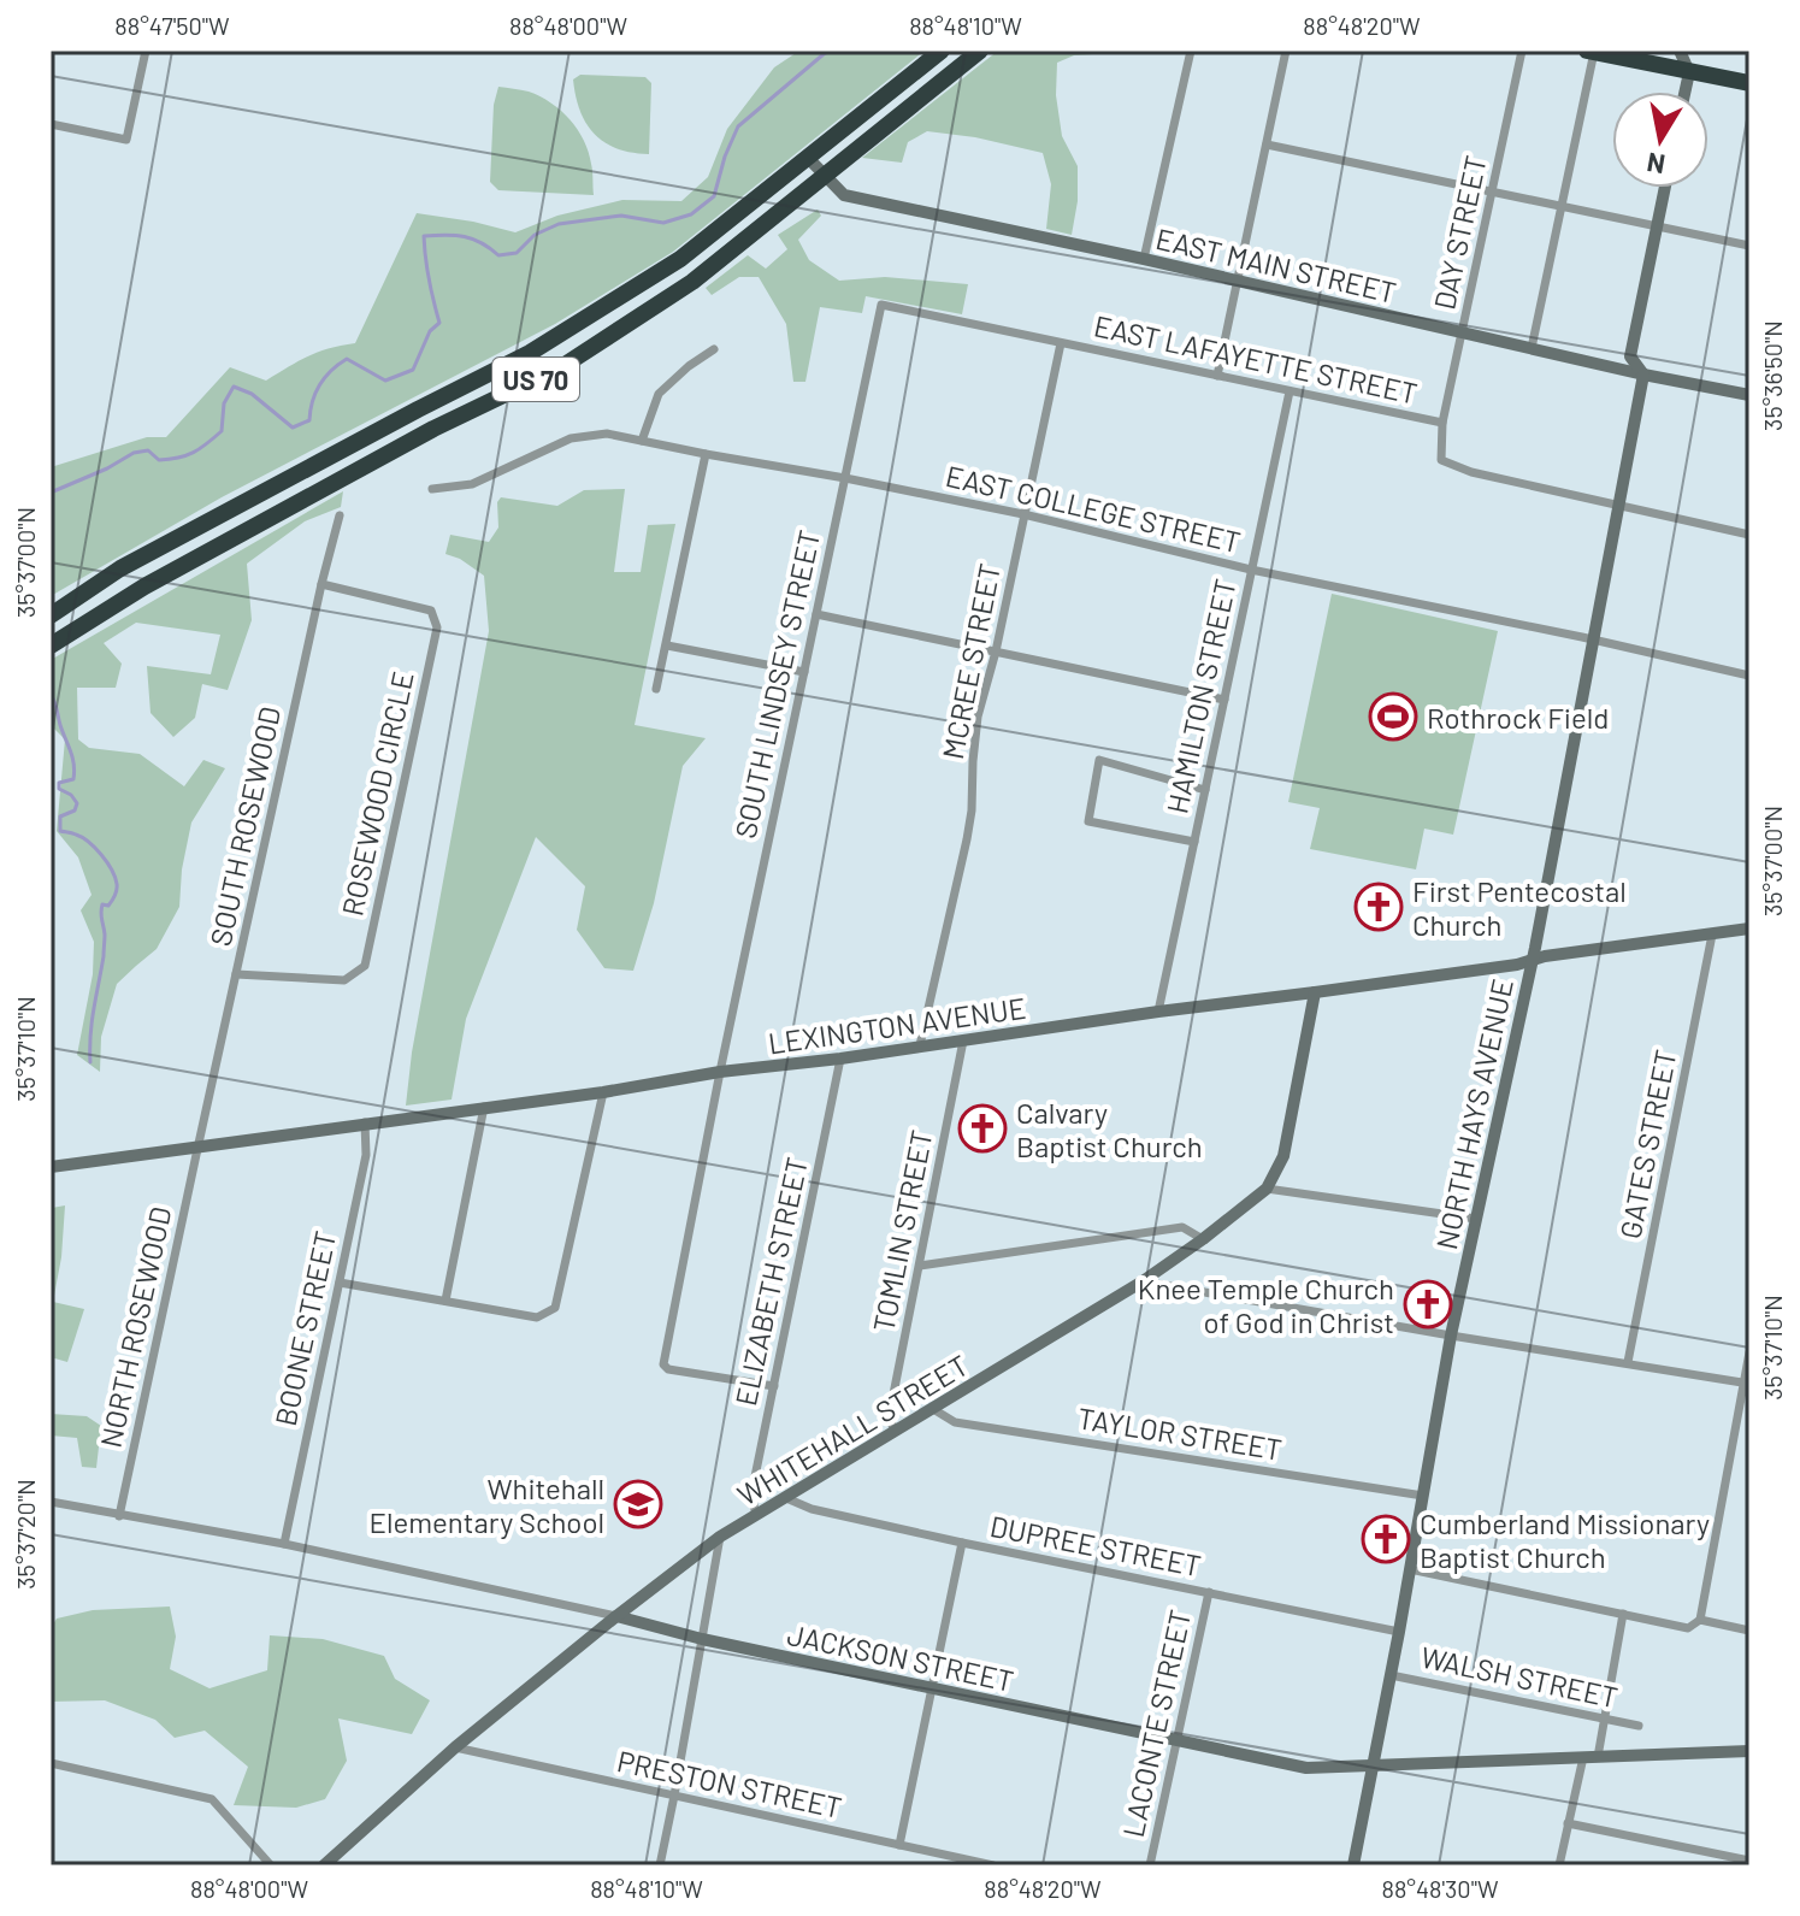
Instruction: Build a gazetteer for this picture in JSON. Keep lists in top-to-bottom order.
{
  "streets": {
    "highway": ["US 70"],
    "street": [
      "DAY STREET",
      "EAST MAIN STREET",
      "EAST LAFAYETTE STREET",
      "EAST COLLEGE STREET",
      "MCREE STREET",
      "SOUTH LINDSEY STREET",
      "HAMILTON STREET",
      "ROSEWOOD CIRCLE",
      "SOUTH ROSEWOOD",
      "LEXINGTON AVENUE",
      "NORTH HAYS AVENUE",
      "GATES STREET",
      "TOMLIN STREET",
      "ELIZABETH STREET",
      "NORTH ROSEWOOD",
      "BOONE STREET",
      "WHITEHALL STREET",
      "TAYLOR STREET",
      "DUPREE STREET",
      "JACKSON STREET",
      "WALSH STREET",
      "LACONTE STREET",
      "PRESTON STREET"
    ]
  },
  "crossings": [
    ["DAY STREET", "EAST MAIN STREET"],
    ["DAY STREET", "EAST LAFAYETTE STREET"],
    ["EAST MAIN STREET", "US 70"],
    ["EAST MAIN STREET", "NORTH HAYS AVENUE"],
    ["EAST LAFAYETTE STREET", "MCREE STREET"],
    ["EAST LAFAYETTE STREET", "SOUTH LINDSEY STREET"],
    ["EAST LAFAYETTE STREET", "HAMILTON STREET"],
    ["EAST LAFAYETTE STREET", "NORTH HAYS AVENUE"],
    ["EAST COLLEGE STREET", "MCREE STREET"],
    ["EAST COLLEGE STREET", "SOUTH LINDSEY STREET"],
    ["EAST COLLEGE STREET", "HAMILTON STREET"],
    ["EAST COLLEGE STREET", "NORTH HAYS AVENUE"],
    ["MCREE STREET", "LEXINGTON AVENUE"],
    ["SOUTH LINDSEY STREET", "LEXINGTON AVENUE"],
    ["SOUTH LINDSEY STREET", "ELIZABETH STREET"],
    ["HAMILTON STREET", "LEXINGTON AVENUE"],
    ["ROSEWOOD CIRCLE", "SOUTH ROSEWOOD"],
    ["SOUTH ROSEWOOD", "LEXINGTON AVENUE"],
    ["SOUTH ROSEWOOD", "NORTH ROSEWOOD"],
    ["LEXINGTON AVENUE", "NORTH HAYS AVENUE"],
    ["LEXINGTON AVENUE", "GATES STREET"],
    ["LEXINGTON AVENUE", "TOMLIN STREET"],
    ["LEXINGTON AVENUE", "ELIZABETH STREET"],
    ["LEXINGTON AVENUE", "NORTH ROSEWOOD"],
    ["LEXINGTON AVENUE", "BOONE STREET"],
    ["LEXINGTON AVENUE", "WHITEHALL STREET"],
    ["NORTH HAYS AVENUE", "TAYLOR STREET"],
    ["NORTH HAYS AVENUE", "DUPREE STREET"],
    ["NORTH HAYS AVENUE", "JACKSON STREET"],
    ["NORTH HAYS AVENUE", "WALSH STREET"],
    ["TOMLIN STREET", "WHITEHALL STREET"],
    ["ELIZABETH STREET", "WHITEHALL STREET"],
    ["NORTH ROSEWOOD", "JACKSON STREET"],
    ["BOONE STREET", "JACKSON STREET"],
    ["WHITEHALL STREET", "TAYLOR STREET"],
    ["WHITEHALL STREET", "DUPREE STREET"],
    ["WHITEHALL STREET", "JACKSON STREET"],
    ["WHITEHALL STREET", "PRESTON STREET"],
    ["DUPREE STREET", "LACONTE STREET"],
    ["JACKSON STREET", "LACONTE STREET"]
  ],
  "places": {
    "sports": ["Rothrock Field"],
    "church": [
      "First Pentecostal Church",
      "Calvary Baptist Church",
      "Knee Temple Church of God in Christ",
      "Cumberland Missionary Baptist Church"
    ],
    "school or university": ["Whitehall Elementary School"]
  },
  "north": "bottom",
  "coordinates": [
    "88°47'50\"W",
    "88°48'00\"W",
    "88°48'10\"W",
    "88°48'20\"W",
    "35°36'50\"N",
    "35°37'00\"N",
    "35°37'10\"N",
    "35°37'20\"N",
    "88°48'30\"W"
  ]
}
